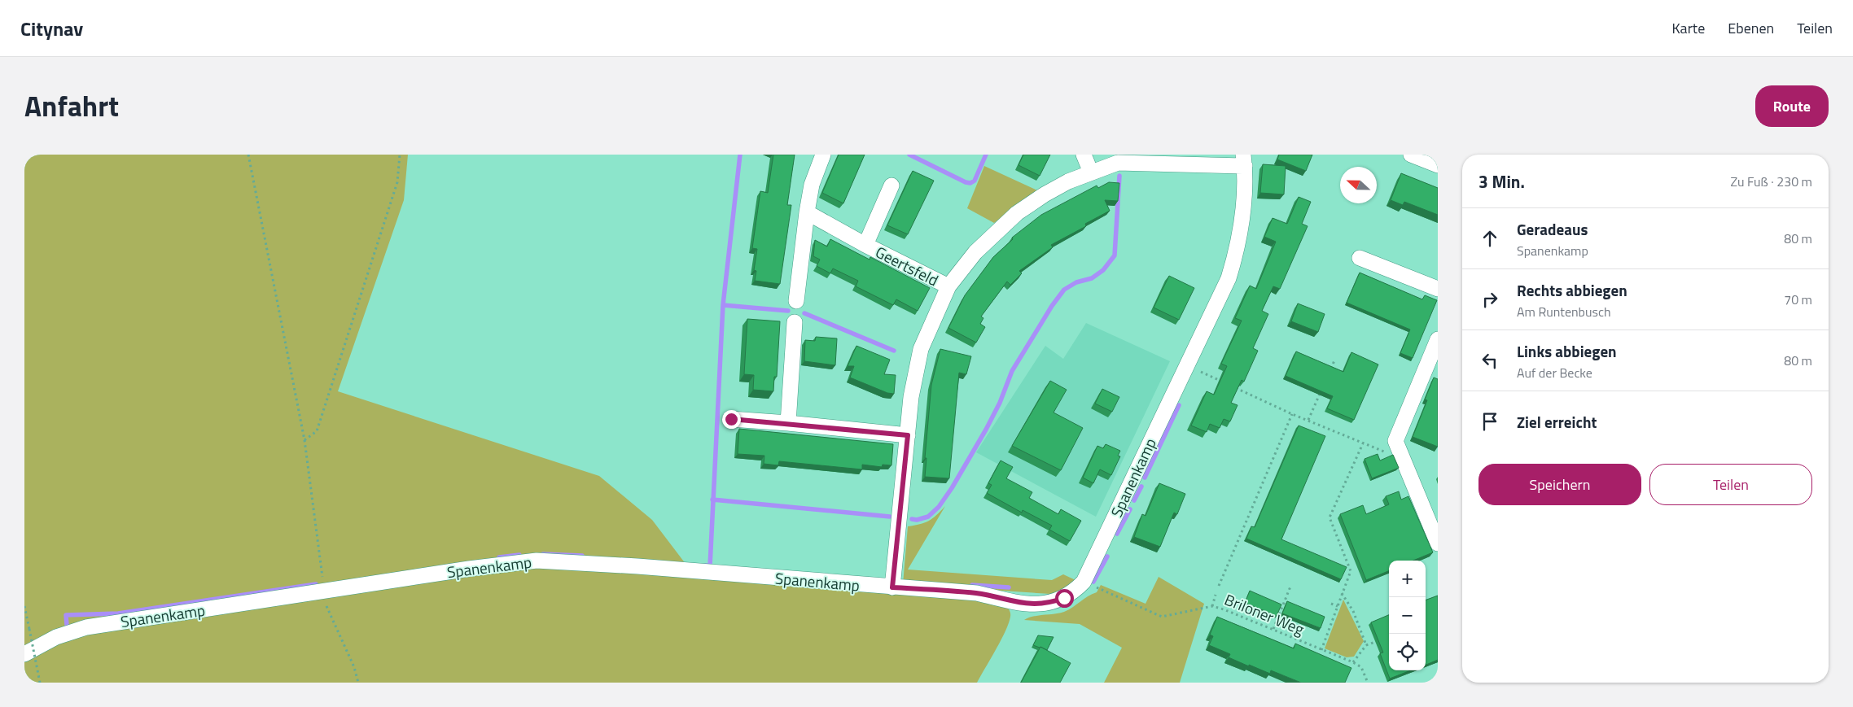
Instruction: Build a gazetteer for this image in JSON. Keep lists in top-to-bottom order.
{
  "streets": {
    "street": ["Geertsfeld", "Spanenkamp"],
    "path": ["Briloner Weg"]
  },
  "crossings": [
    ["Spanenkamp", "Briloner Weg"]
  ],
  "north": "left",
  "page": {
    "header": "Citynav",
    "nav": ["Karte", "Ebenen", "Teilen"],
    "title": "Anfahrt",
    "buttons": [
      "Route",
      ["Speichern", "Teilen"]
    ],
    "heading": ["3 Min.", "Zu Fuß · 230 m"],
    "list": [
      ["Geradeaus", "Spanenkamp", "80 m"],
      ["Rechts abbiegen", "Am Runtenbusch", "70 m"],
      ["Links abbiegen", "Auf der Becke", "80 m"],
      "Ziel erreicht"
    ],
    "map_buttons": ["+", "−"]
  }
}
